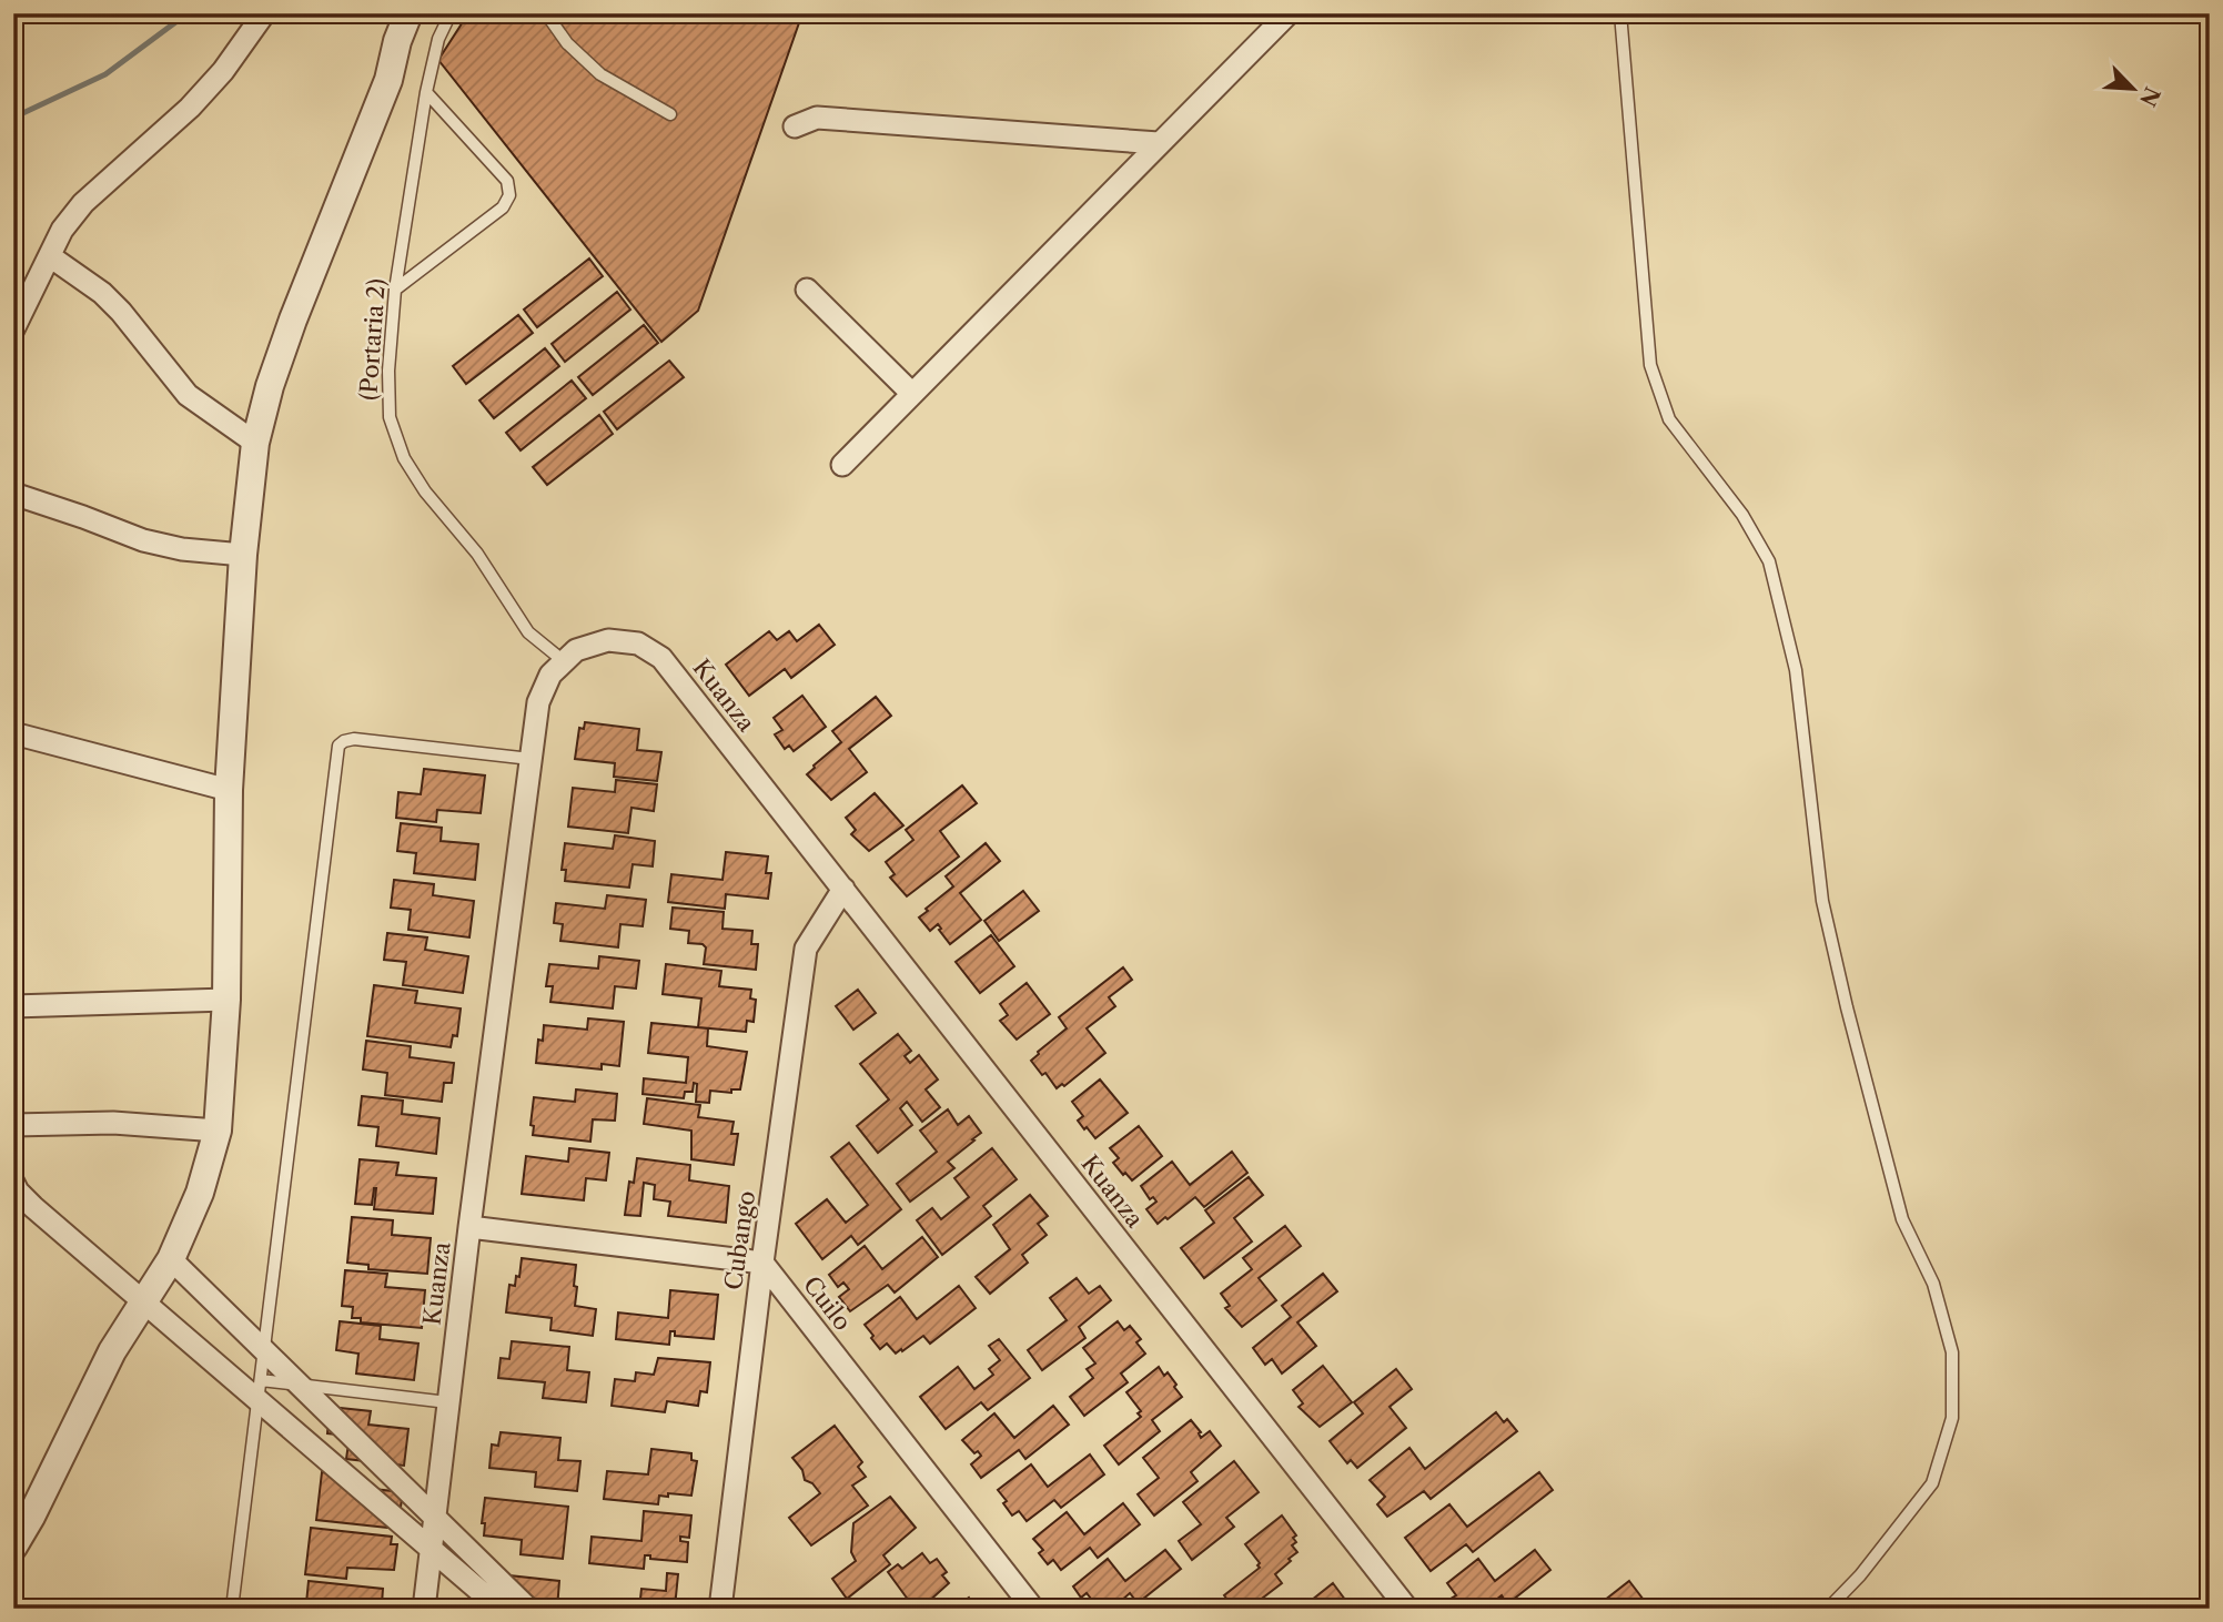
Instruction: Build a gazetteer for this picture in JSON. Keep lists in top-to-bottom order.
{
  "streets": {
    "street": ["Kuanza", "Cubango", "Cuilo"],
    "lane": ["(Portaria 2)"]
  },
  "crossings": [
    ["(Portaria 2)", "Kuanza"],
    ["Kuanza", "Cubango"],
    ["Cubango", "Cuilo"]
  ],
  "north": "bottom right"
}
